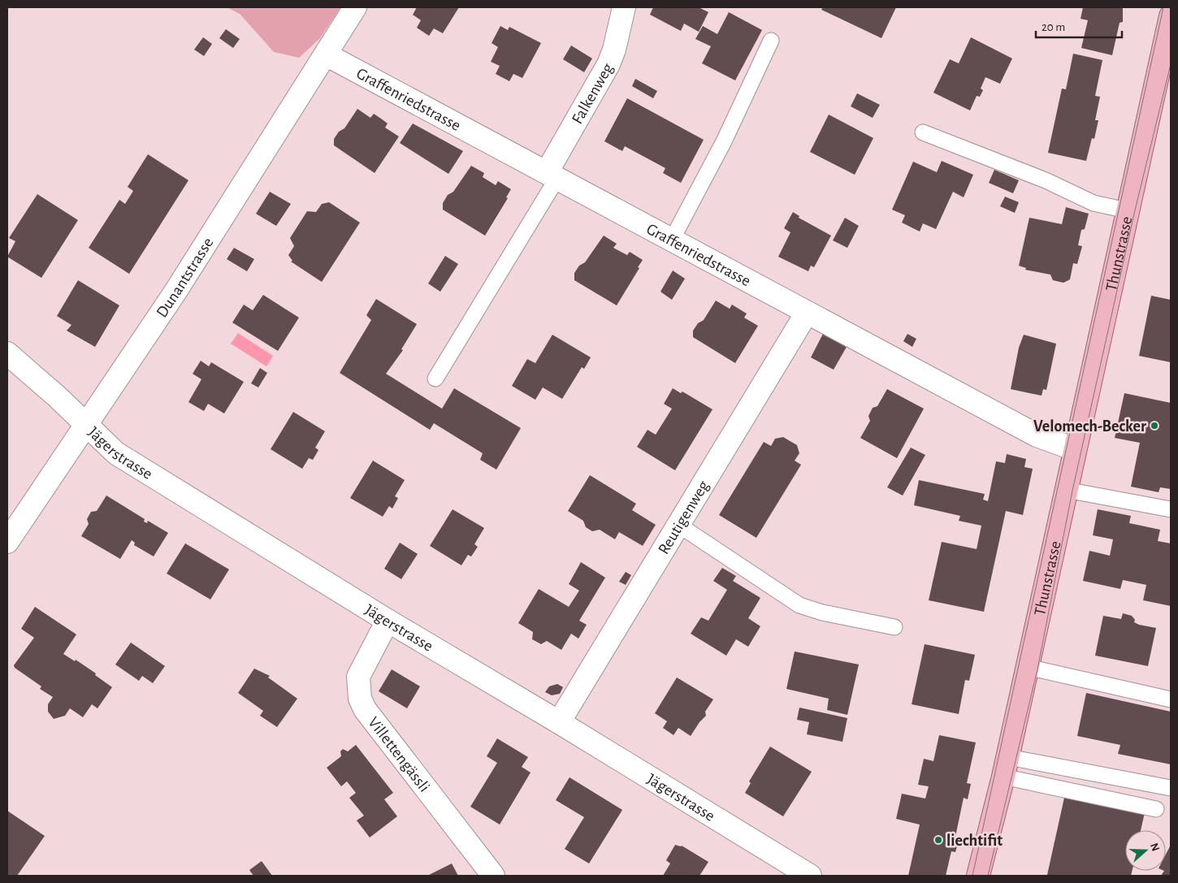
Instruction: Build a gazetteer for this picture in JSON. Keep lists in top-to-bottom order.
{
  "streets": {
    "main road": ["Thunstrasse"],
    "street": [
      "Falkenweg",
      "Graffenriedstrasse",
      "Dunantstrasse",
      "Jägerstrasse",
      "Reutigenweg",
      "Villettengässli"
    ]
  },
  "crossings": [
    ["Falkenweg", "Graffenriedstrasse"],
    ["Graffenriedstrasse", "Thunstrasse"],
    ["Graffenriedstrasse", "Dunantstrasse"],
    ["Graffenriedstrasse", "Reutigenweg"],
    ["Dunantstrasse", "Jägerstrasse"],
    ["Jägerstrasse", "Reutigenweg"],
    ["Jägerstrasse", "Villettengässli"]
  ],
  "places": ["Velomech-Becker", "liechtifit"],
  "scale_bar": "20 m",
  "north": "right"
}
